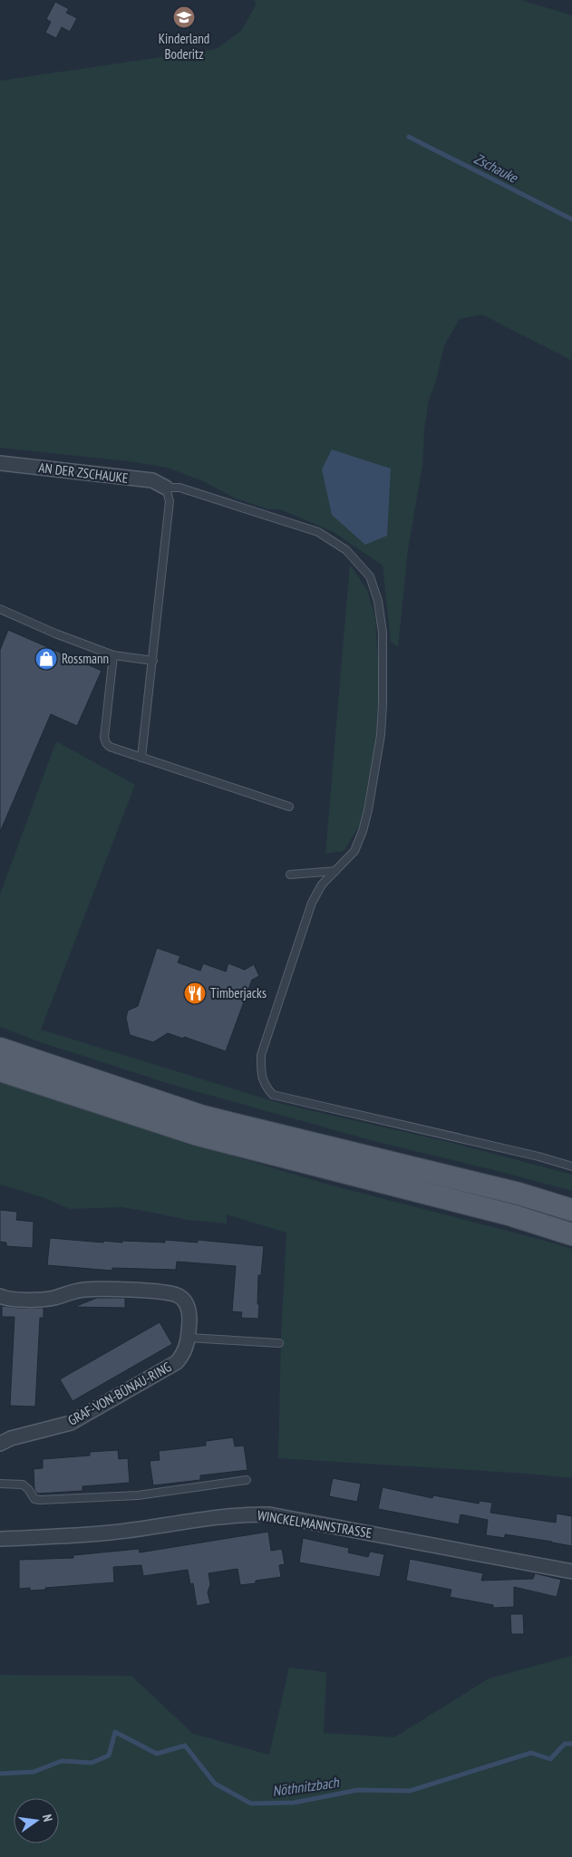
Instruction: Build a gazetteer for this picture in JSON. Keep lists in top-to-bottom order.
{
  "streets": {
    "street": ["AN DER ZSCHAUKE", "GRAF-VON-BÜNAU-RING", "WINCKELMANNSTRASSE"]
  },
  "water": ["Zschauke", "Nöthnitzbach"],
  "places": {
    "school or university": ["Kinderland Boderitz"],
    "shop": ["Rossmann"],
    "restaurant": ["Timberjacks"]
  },
  "north": "right"
}
